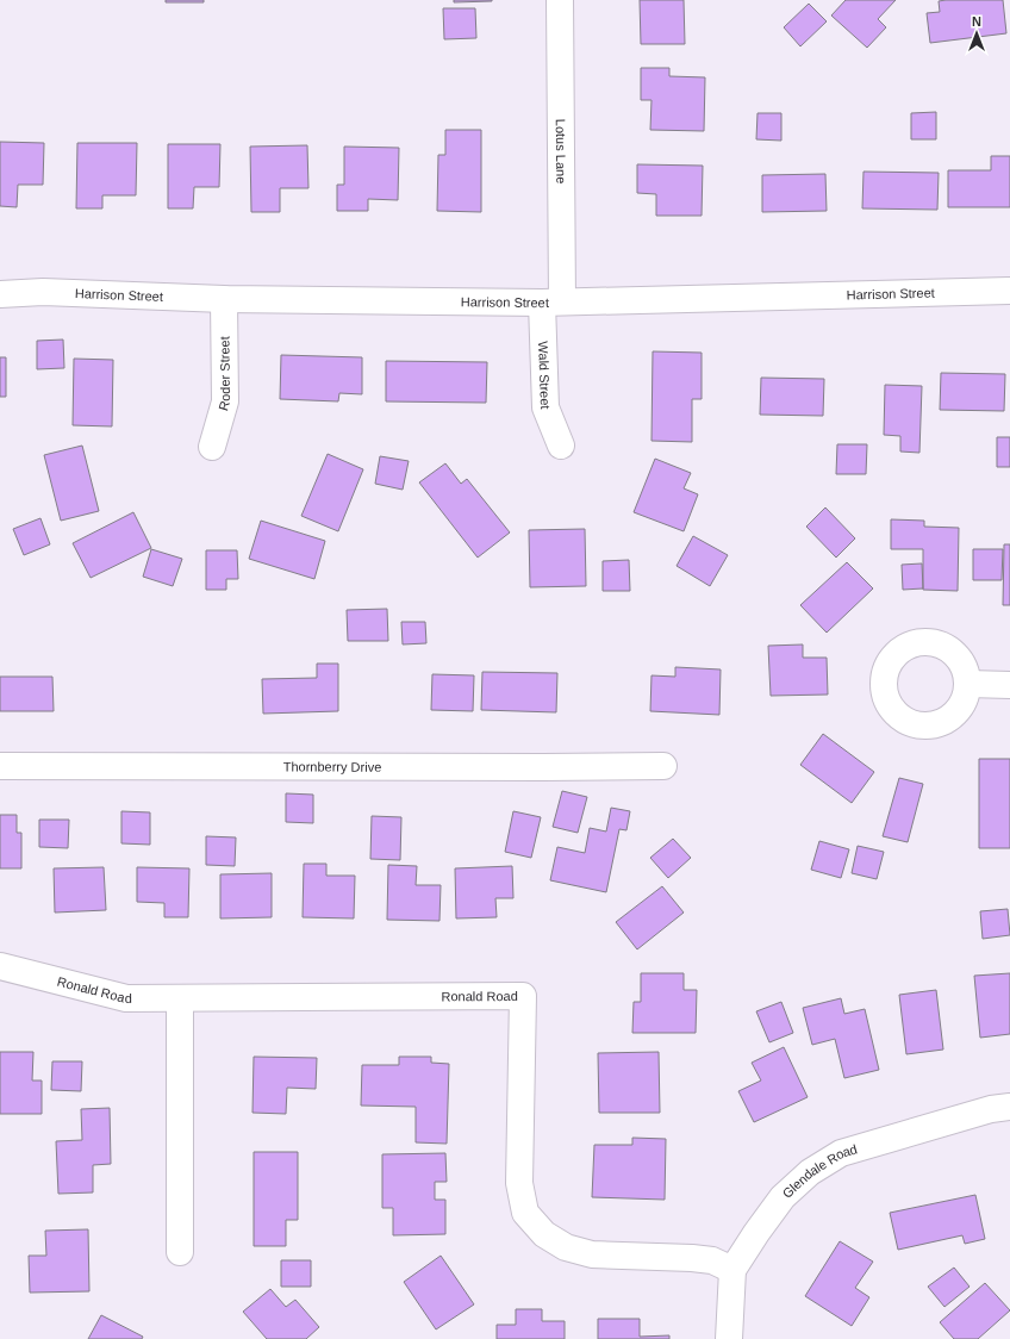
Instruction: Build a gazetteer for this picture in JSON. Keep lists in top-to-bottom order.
{
  "streets": {
    "street": [
      "Lotus Lane",
      "Harrison Street",
      "Roder Street",
      "Wald Street",
      "Thornberry Drive",
      "Ronald Road",
      "Glendale Road"
    ]
  },
  "crossings": [
    ["Lotus Lane", "Harrison Street"],
    ["Lotus Lane", "Wald Street"],
    ["Harrison Street", "Roder Street"],
    ["Harrison Street", "Wald Street"],
    ["Ronald Road", "Glendale Road"]
  ],
  "north": "top"
}
